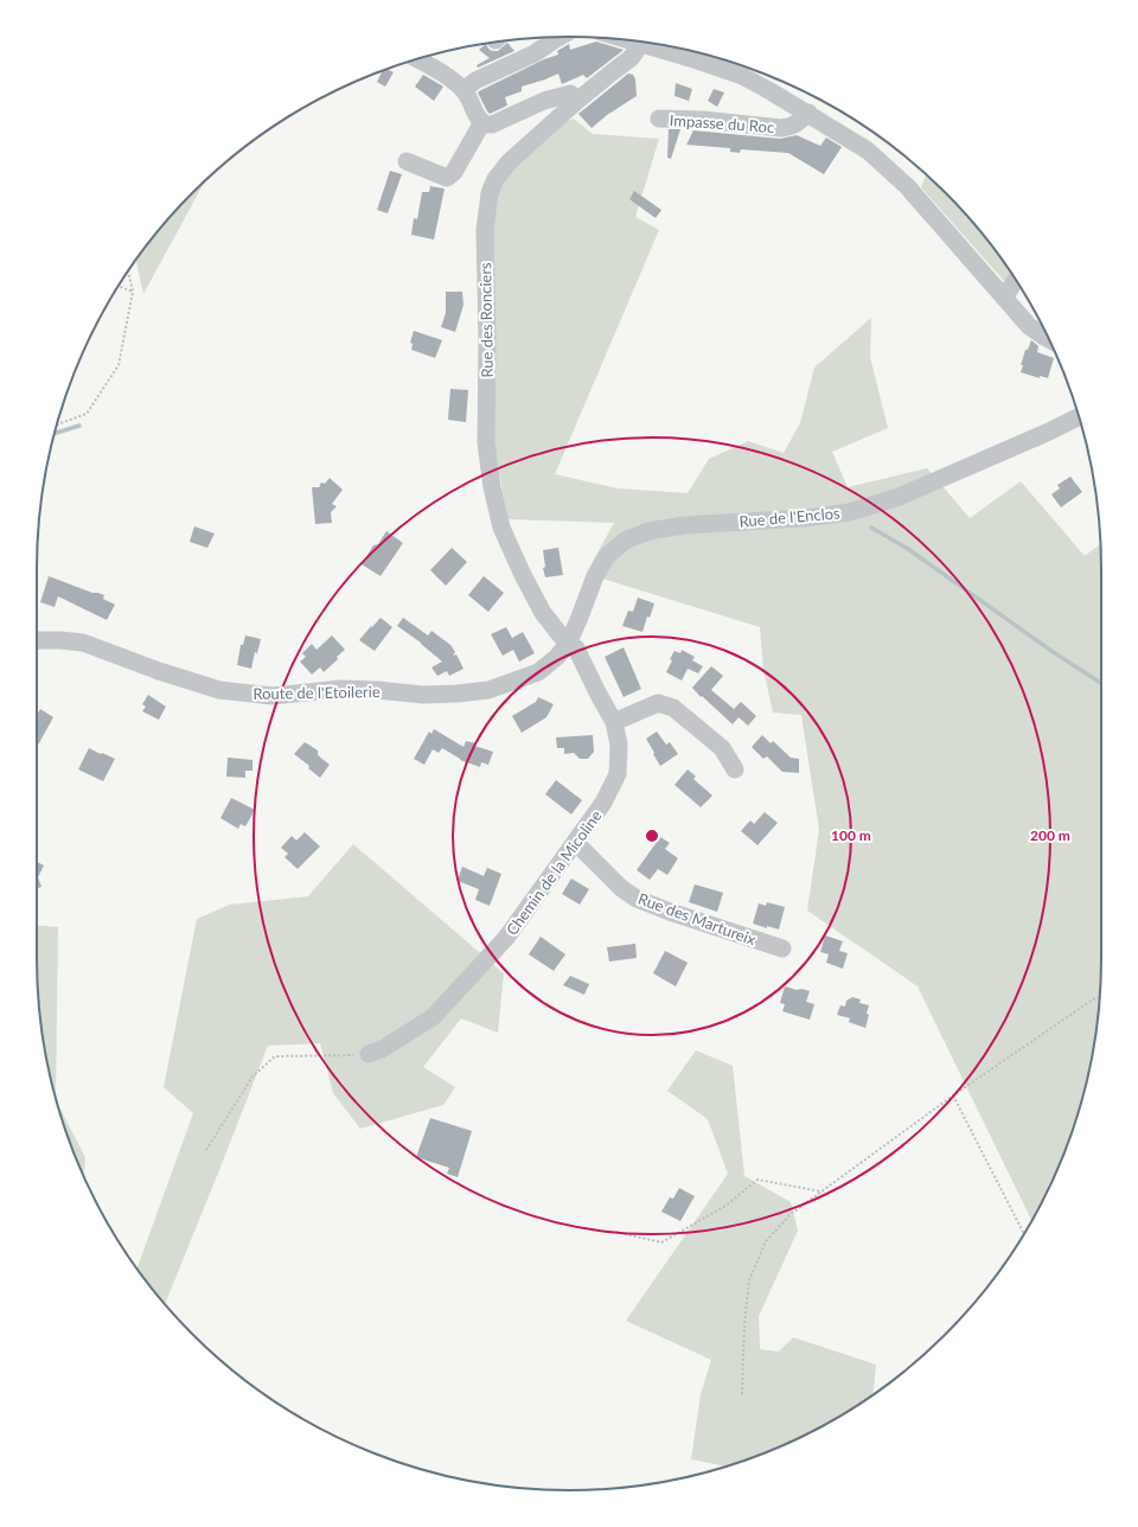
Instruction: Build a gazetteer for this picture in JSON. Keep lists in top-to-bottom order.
{
  "streets": {
    "street": [
      "Impasse du Roc",
      "Rue des Ronciers",
      "Rue de l'Enclos",
      "Route de l'Etoilerie",
      "Chemin de la Micoline",
      "Rue des Martureix"
    ]
  },
  "crossings": [
    ["Rue des Ronciers", "Rue de l'Enclos"],
    ["Rue des Ronciers", "Route de l'Etoilerie"],
    ["Rue des Ronciers", "Chemin de la Micoline"],
    ["Rue de l'Enclos", "Route de l'Etoilerie"],
    ["Rue de l'Enclos", "Chemin de la Micoline"],
    ["Route de l'Etoilerie", "Chemin de la Micoline"],
    ["Chemin de la Micoline", "Rue des Martureix"]
  ],
  "rings": ["100 m", "200 m"]
}
